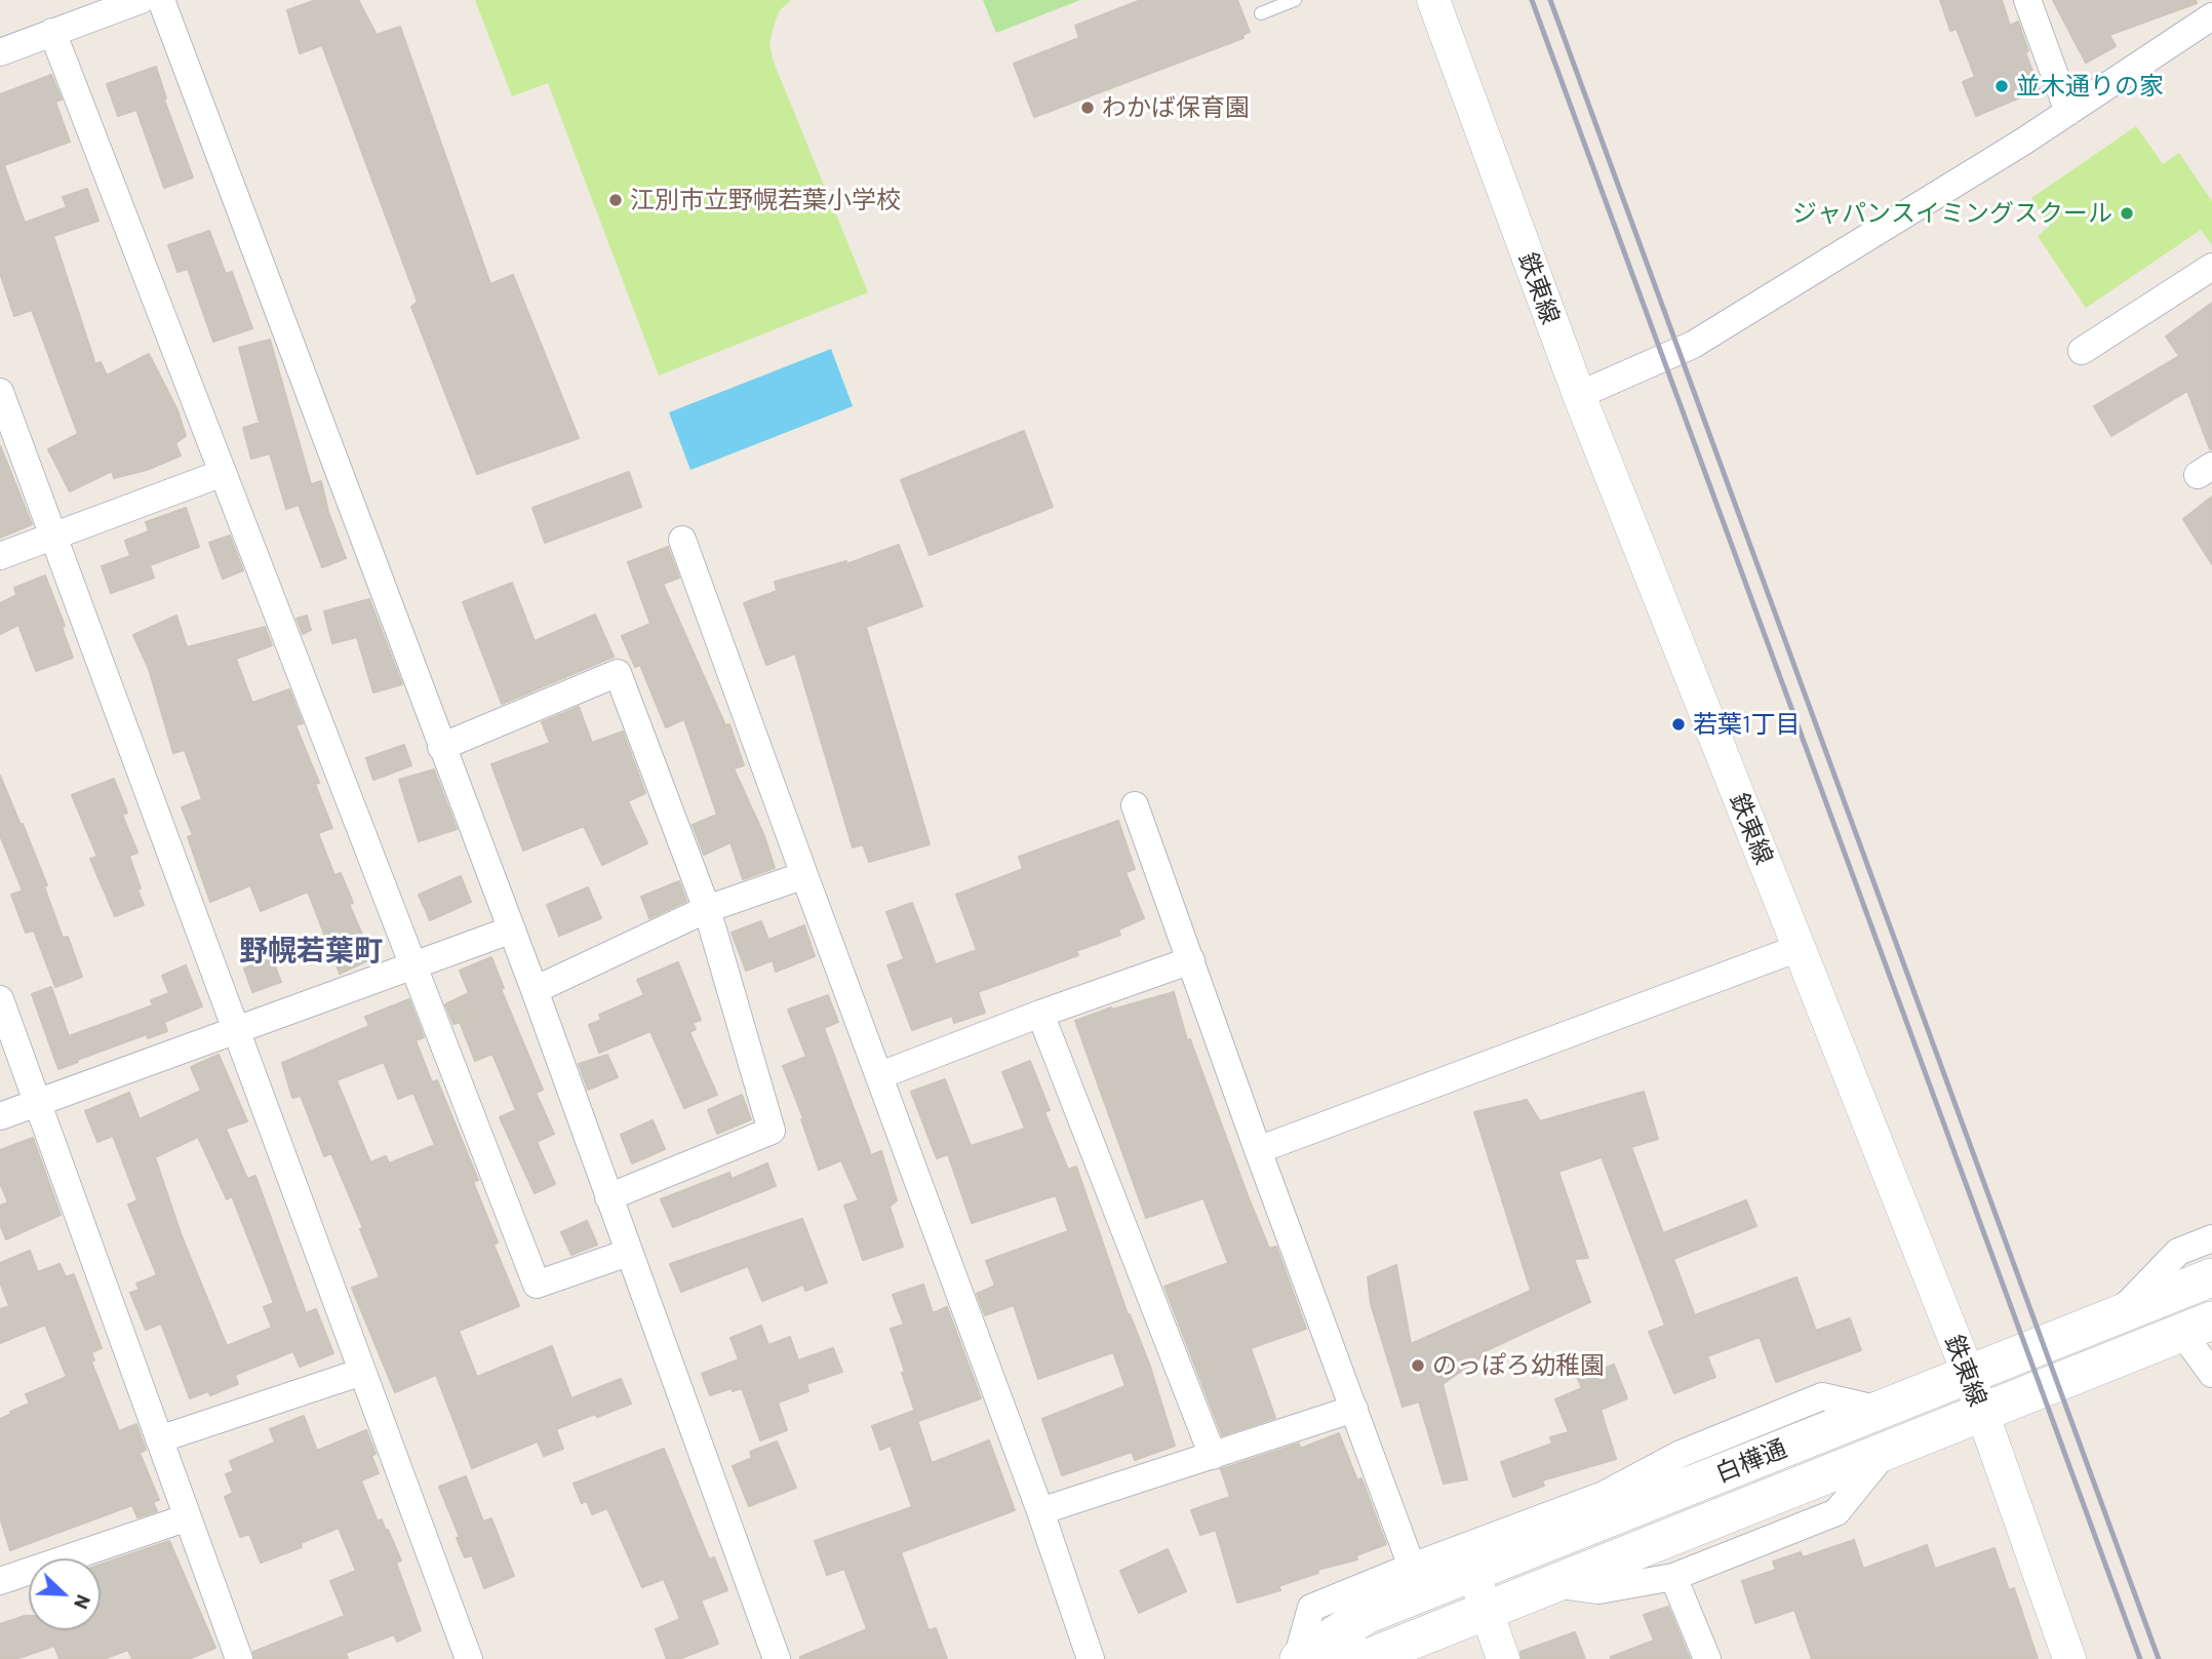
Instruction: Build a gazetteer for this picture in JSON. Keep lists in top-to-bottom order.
{
  "streets": {
    "main road": ["白樺通"],
    "street": ["鉄東線"]
  },
  "crossings": [
    ["鉄東線", "白樺通"]
  ],
  "districts": ["野幌若葉町"],
  "places": [
    "並木通りの家",
    "わかば保育園",
    "江別市立野幌若葉小学校",
    "ジャパンスイミングスクール",
    "若葉1丁目",
    "のっぽろ幼稚園"
  ],
  "north": "bottom right"
}
